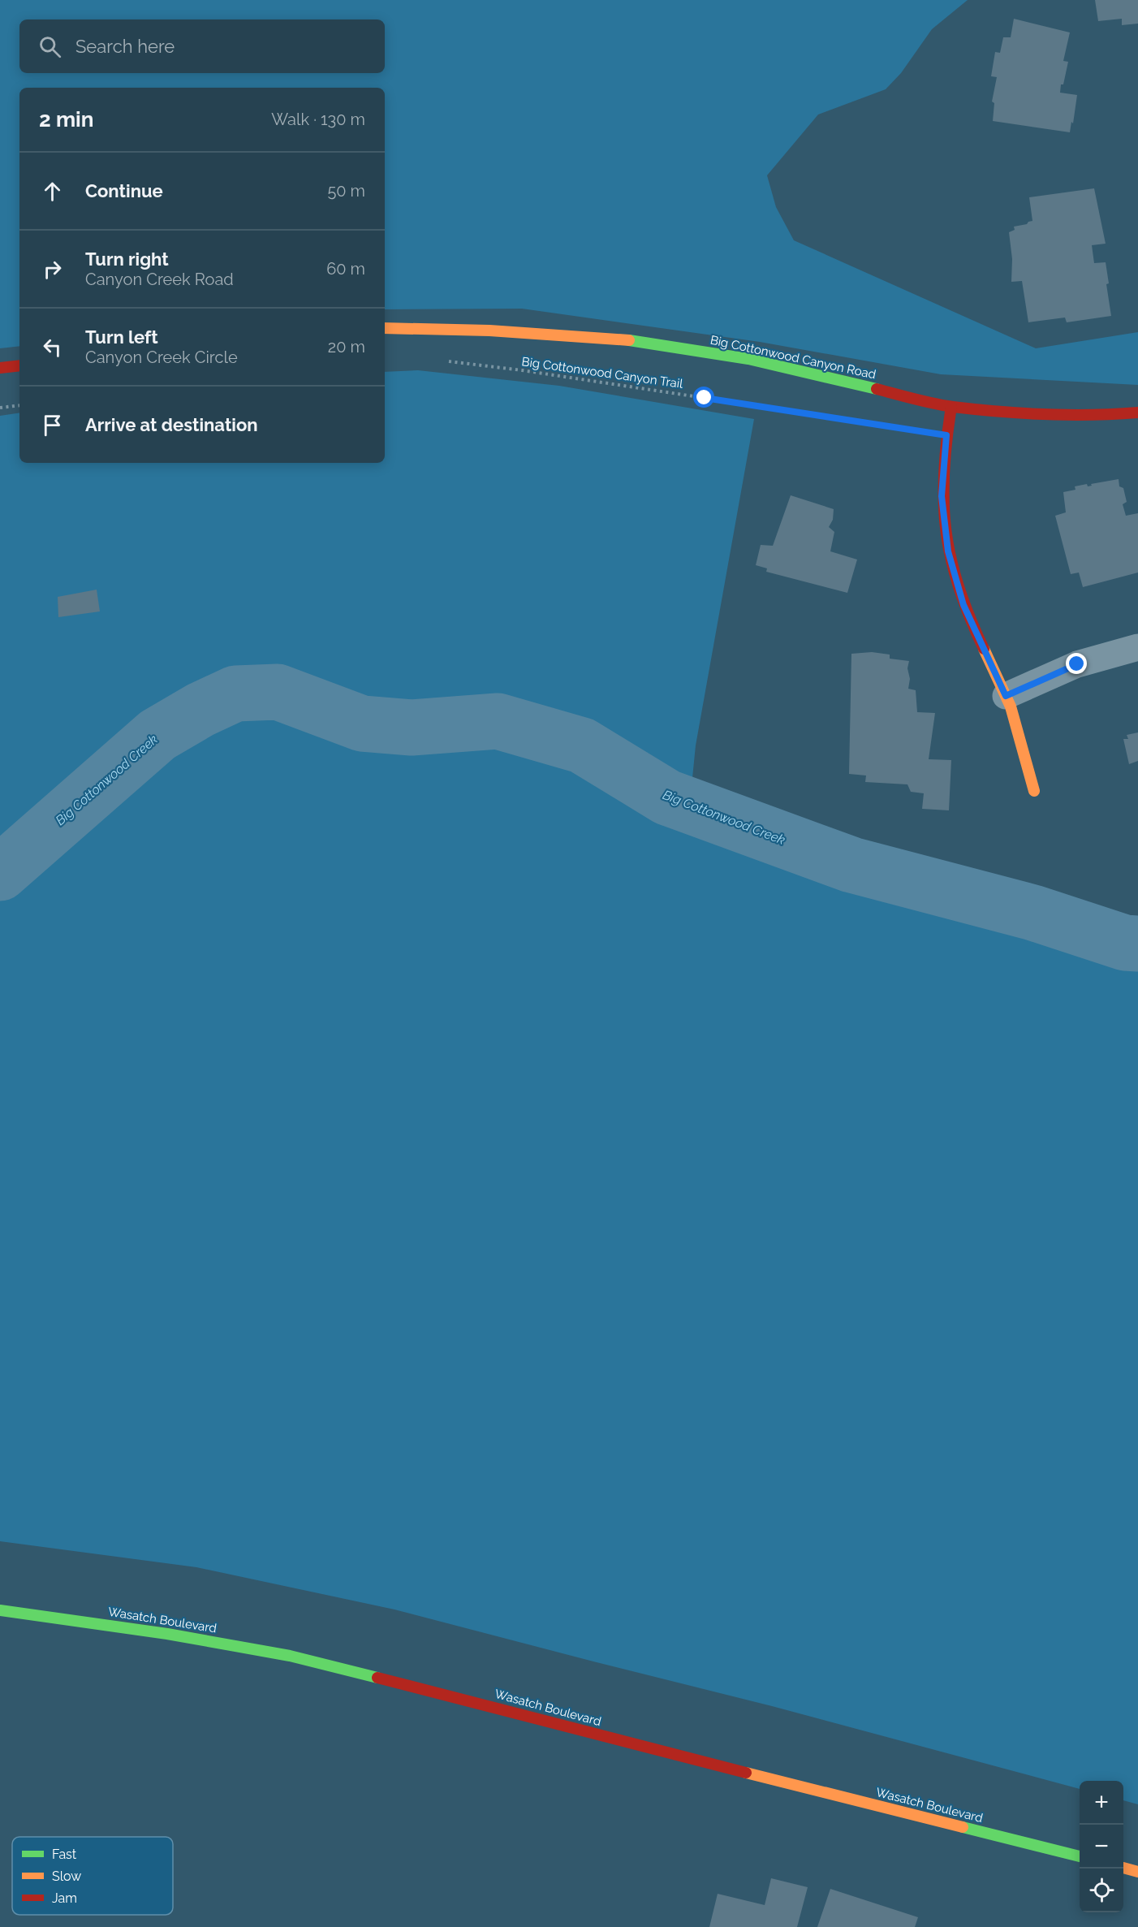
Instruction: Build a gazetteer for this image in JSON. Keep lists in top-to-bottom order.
{
  "streets": {
    "street": ["Big Cottonwood Canyon Road", "Wasatch Boulevard"],
    "path": ["Big Cottonwood Canyon Trail"]
  },
  "water": ["Big Cottonwood Creek"],
  "legend": ["Fast", "Slow", "Jam"],
  "page": {
    "search": "Search here",
    "heading": ["2 min", "Walk · 130 m"],
    "list": [
      ["Continue", "50 m"],
      ["Turn right", "Canyon Creek Road", "60 m"],
      ["Turn left", "Canyon Creek Circle", "20 m"],
      "Arrive at destination"
    ],
    "map_buttons": ["+", "−"]
  }
}
